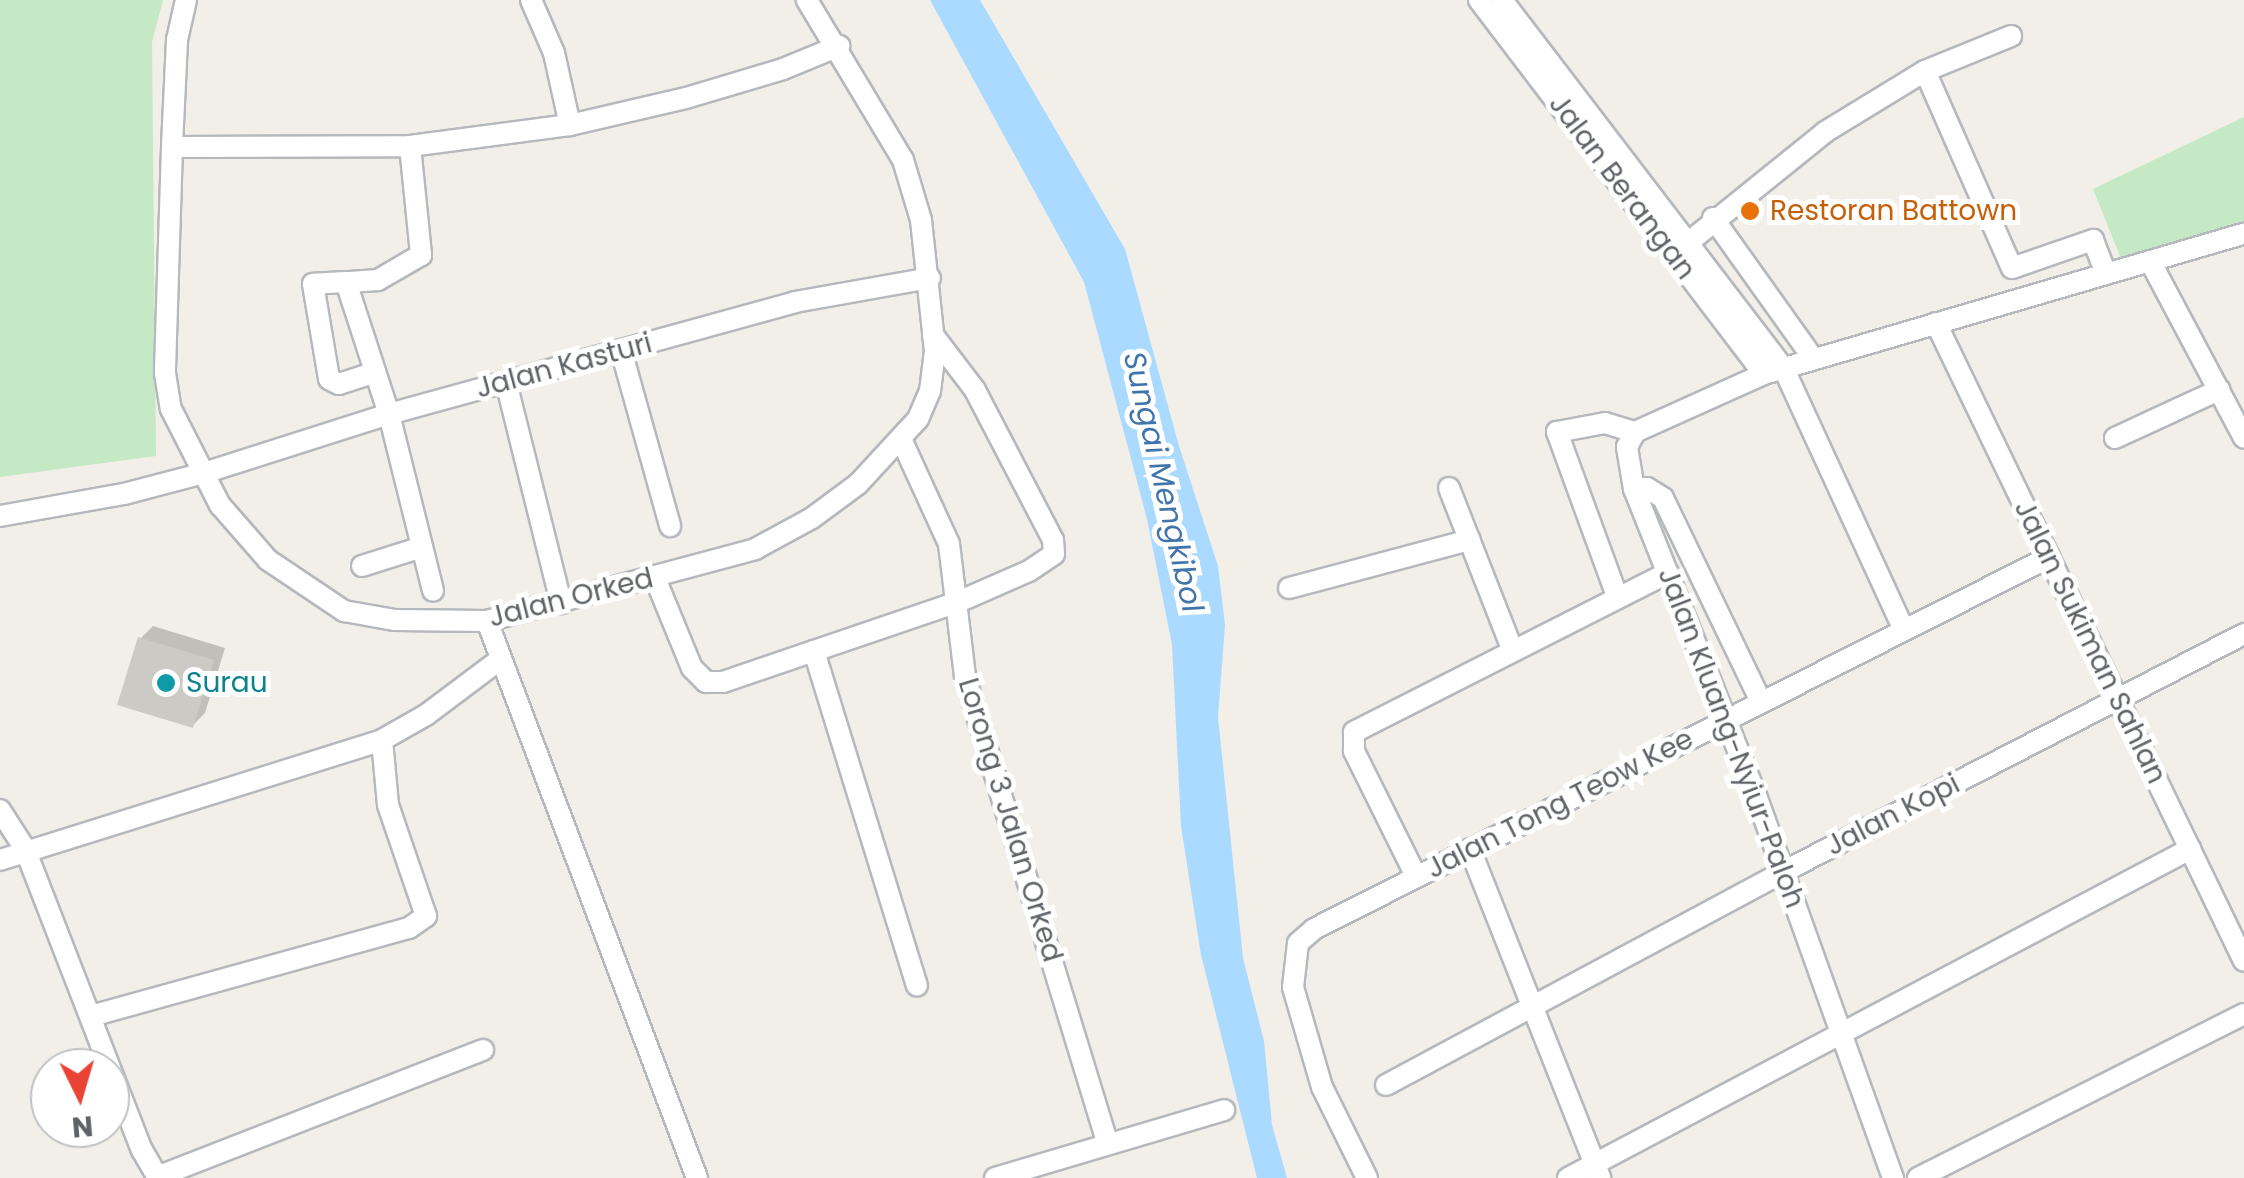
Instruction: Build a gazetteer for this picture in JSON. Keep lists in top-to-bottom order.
{
  "streets": {
    "street": [
      "Jalan Berangan",
      "Jalan Kasturi",
      "Jalan Orked",
      "Jalan Sukiman Sahlan",
      "Jalan Kluang-Nyiur-Paloh",
      "Jalan Tong Teow Kee",
      "Jalan Kopi",
      "Lorong 3 Jalan Orked"
    ]
  },
  "crossings": [
    ["Jalan Berangan", "Jalan Tong Teow Kee"],
    ["Jalan Kasturi", "Jalan Orked"],
    ["Jalan Orked", "Lorong 3 Jalan Orked"],
    ["Jalan Sukiman Sahlan", "Jalan Tong Teow Kee"],
    ["Jalan Sukiman Sahlan", "Jalan Kopi"],
    ["Jalan Kluang-Nyiur-Paloh", "Jalan Tong Teow Kee"],
    ["Jalan Kluang-Nyiur-Paloh", "Jalan Kopi"]
  ],
  "water": ["Sungai Mengkibol"],
  "places": ["Restoran Battown", "Surau"],
  "north": "bottom"
}
